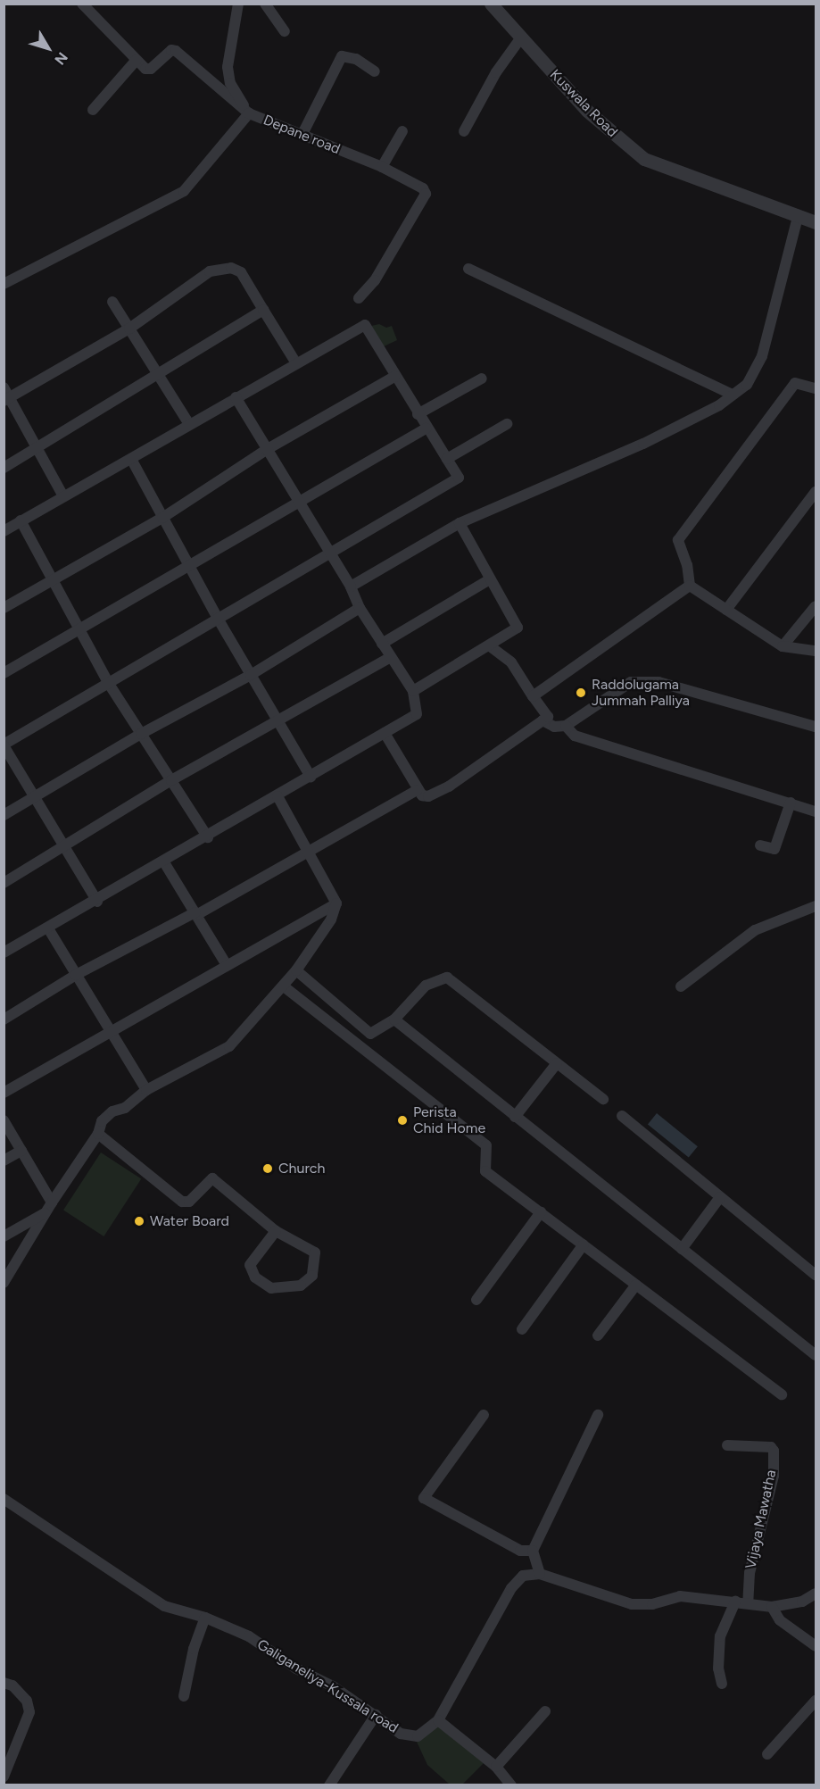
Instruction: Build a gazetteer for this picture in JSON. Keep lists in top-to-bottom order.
{
  "streets": {
    "street": [
      "Kuswala Road",
      "Depane road",
      "Vijaya Mawatha",
      "Galiganeliya-Kussala road"
    ]
  },
  "places": [
    "Raddolugama Jummah Palliya",
    "Perista Chid Home",
    "Church",
    "Water Board"
  ],
  "north": "bottom right"
}
